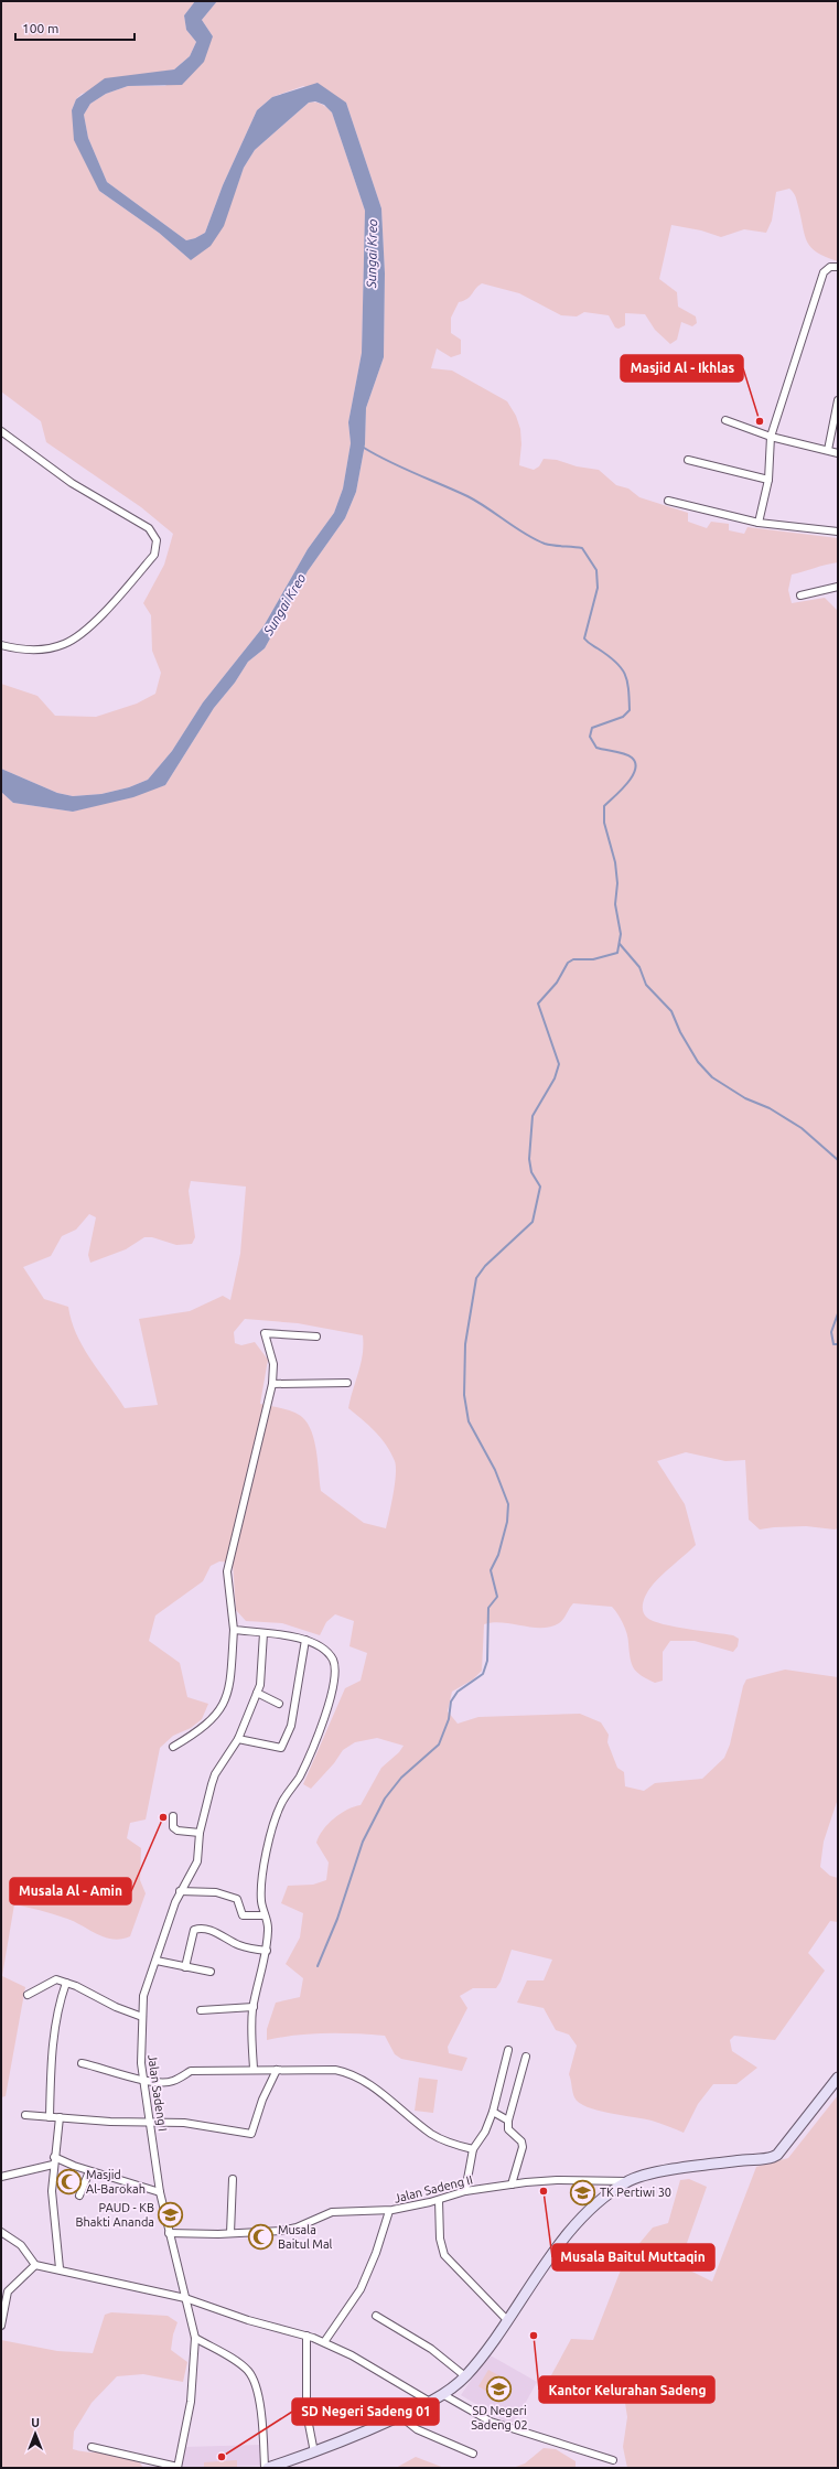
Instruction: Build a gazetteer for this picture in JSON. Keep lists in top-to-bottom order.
{
  "streets": {
    "street": ["Jalan Sadeng I", "Jalan Sadeng II"]
  },
  "crossings": [
    ["Jalan Sadeng I", "Jalan Sadeng II"]
  ],
  "water": ["Sungai Kreo"],
  "places": {
    "other": [
      "Masjid Al - Ikhlas",
      "Musala Al - Amin",
      "Musala Baitul Muttaqin",
      "Kantor Kelurahan Sadeng",
      "SD Negeri Sadeng 01"
    ],
    "mosque": ["Masjid Al-Barokah", "Musala Baitul Mal"],
    "school or university": ["TK Pertiwi 30", "PAUD - KB Bhakti Ananda", "SD Negeri Sadeng 02"]
  },
  "scale_bar": "100 m",
  "north": "top"
}
